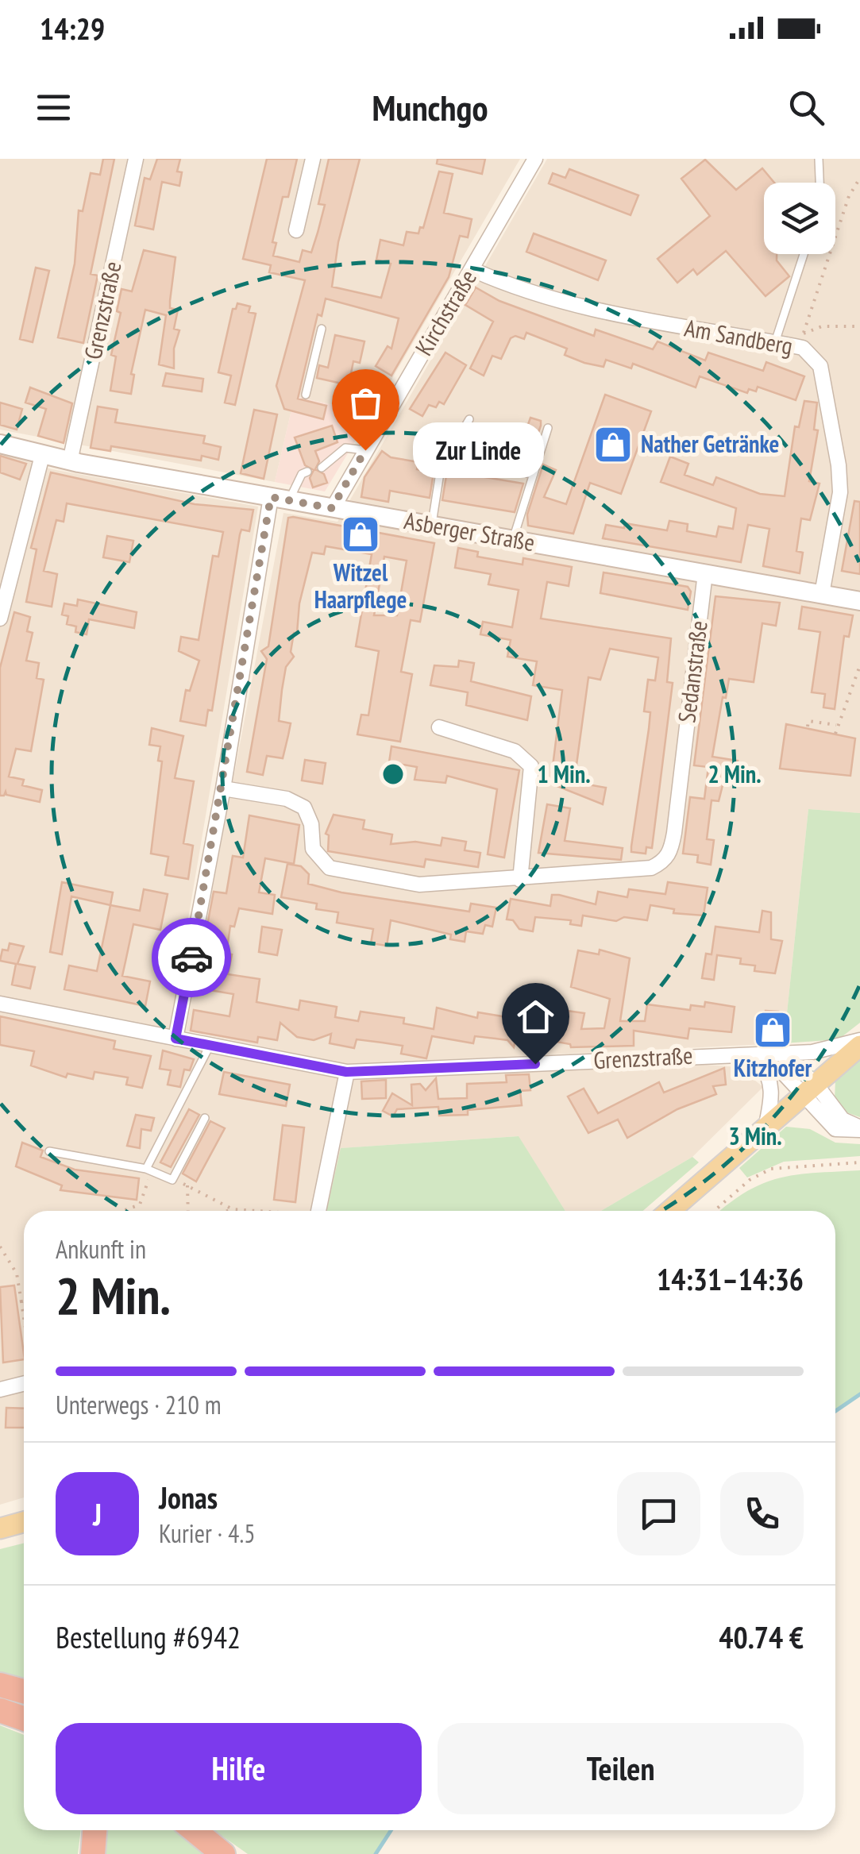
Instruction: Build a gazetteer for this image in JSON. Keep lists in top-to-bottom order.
{
  "streets": {
    "street": [
      "Grenzstraße",
      "Kirchstraße",
      "Am Sandberg",
      "Asberger Straße",
      "Sedanstraße"
    ]
  },
  "crossings": [
    ["Grenzstraße", "Asberger Straße"],
    ["Kirchstraße", "Am Sandberg"],
    ["Kirchstraße", "Asberger Straße"],
    ["Am Sandberg", "Asberger Straße"],
    ["Asberger Straße", "Sedanstraße"]
  ],
  "places": {
    "shop": ["Nather Getränke", "Witzel Haarpflege", "Kitzhofer"],
    "other": ["Zur Linde"]
  },
  "page": {
    "status": "14:29",
    "header": "Munchgo",
    "bubble": "Zur Linde",
    "heading": ["2 Min.", "Ankunft in", "14:31–14:36"],
    "panel": [
      "Jonas",
      "Kurier · 4.5",
      "Bestellung #6942",
      "40.74 €"
    ],
    "bar": "Unterwegs · 210 m",
    "round": "J",
    "buttons": ["Hilfe", "Teilen"]
  },
  "rings": ["1 Min.", "2 Min.", "3 Min."]
}
